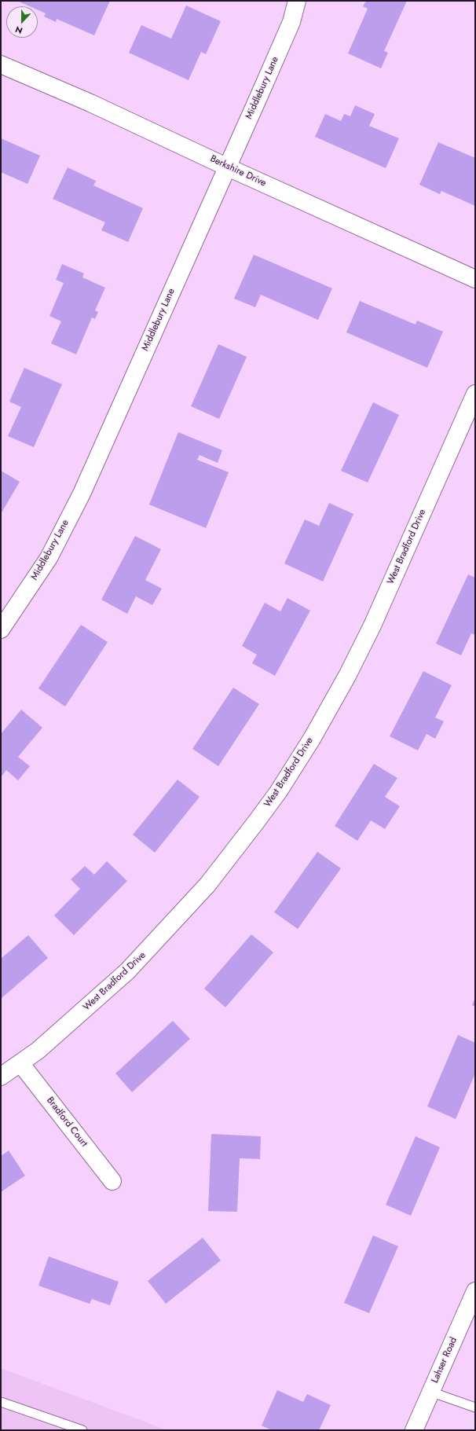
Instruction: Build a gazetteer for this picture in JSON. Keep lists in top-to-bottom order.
{
  "streets": {
    "street": [
      "Middlebury Lane",
      "Berkshire Drive",
      "West Bradford Drive",
      "Bradford Court",
      "Lahser Road"
    ]
  },
  "crossings": [
    ["Middlebury Lane", "Berkshire Drive"],
    ["West Bradford Drive", "Bradford Court"]
  ],
  "north": "bottom"
}
